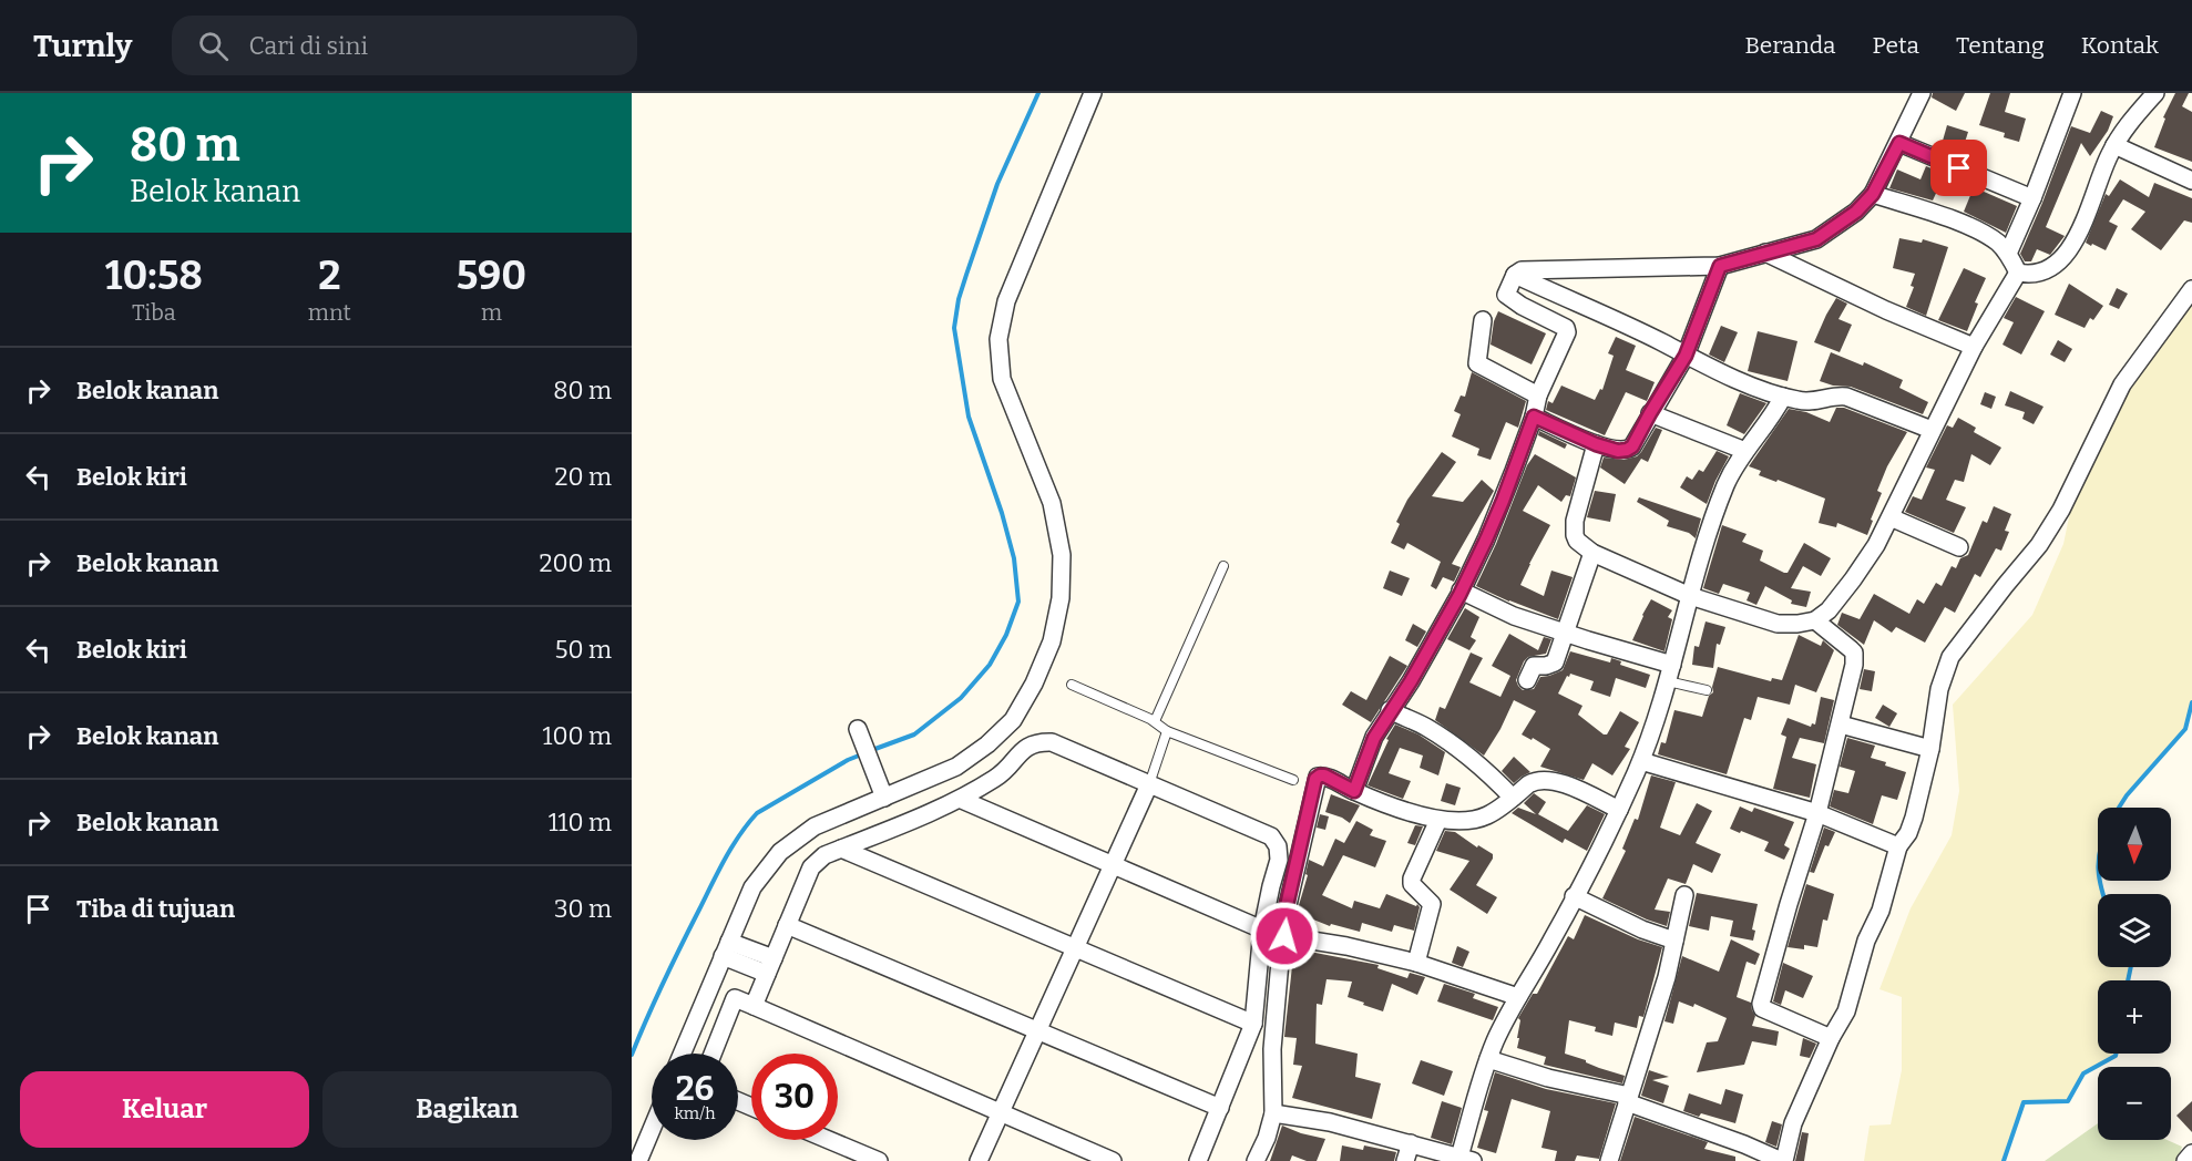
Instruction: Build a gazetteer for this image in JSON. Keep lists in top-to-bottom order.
{
  "north": "bottom",
  "page": {
    "header": "Turnly",
    "search": "Cari di sini",
    "nav": [
      "Beranda",
      "Peta",
      "Tentang",
      "Kontak"
    ],
    "turn": ["80 m", "Belok kanan"],
    "eta": [
      "10:58",
      "Tiba",
      "2",
      "mnt",
      "590",
      "m"
    ],
    "list": [
      {
        "name": "Belok kanan",
        "value": "80 m"
      },
      {
        "name": "Belok kiri",
        "value": "20 m"
      },
      {
        "name": "Belok kanan",
        "value": "200 m"
      },
      {
        "name": "Belok kiri",
        "value": "50 m"
      },
      {
        "name": "Belok kanan",
        "value": "100 m"
      },
      {
        "name": "Belok kanan",
        "value": "110 m"
      },
      {
        "name": "Tiba di tujuan",
        "value": "30 m"
      }
    ],
    "map_buttons": ["+", "−"],
    "speed": "26 km/h",
    "limit": "30",
    "buttons": ["Keluar", "Bagikan"]
  }
}
